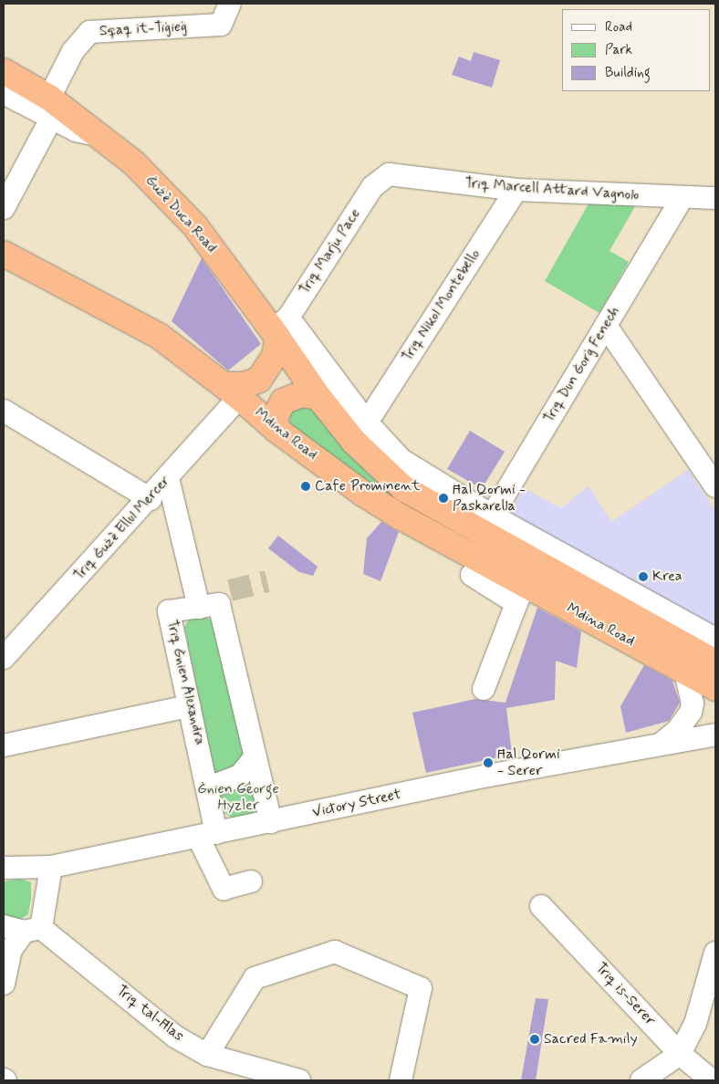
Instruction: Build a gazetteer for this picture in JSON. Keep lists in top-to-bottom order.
{
  "streets": {
    "highway": ["Ġużè Duca Road", "Mdina Road"],
    "street": [
      "Sqaq it-Tiġieġ",
      "Triq Marcell Attard Vagnolo",
      "Triq Marju Pace",
      "Triq Nikol Montebello",
      "Triq Dun Ġorġ Fenech",
      "Triq Ġużè Ellul Mercer",
      "Triq Ġnien Alexandra",
      "Victory Street",
      "Triq is-Serer",
      "Triq tal-Ħlas"
    ]
  },
  "crossings": [
    ["Sqaq it-Tiġieġ", "Ġużè Duca Road"],
    ["Triq Marcell Attard Vagnolo", "Triq Marju Pace"],
    ["Triq Marcell Attard Vagnolo", "Triq Nikol Montebello"],
    ["Triq Marcell Attard Vagnolo", "Triq Dun Ġorġ Fenech"],
    ["Ġużè Duca Road", "Triq Marju Pace"],
    ["Ġużè Duca Road", "Mdina Road"],
    ["Triq Dun Ġorġ Fenech", "Mdina Road"],
    ["Mdina Road", "Triq Ġużè Ellul Mercer"],
    ["Triq Ġużè Ellul Mercer", "Triq Ġnien Alexandra"],
    ["Triq Ġnien Alexandra", "Victory Street"]
  ],
  "parks": ["Ġnien George Hyzler"],
  "places": [
    "Cafe Prominent",
    "Ħal Qormi - Paskarella",
    "Krea",
    "Ħal Qormi - Serer",
    "Sacred Family"
  ],
  "legend": ["Road", "Park", "Building"]
}
